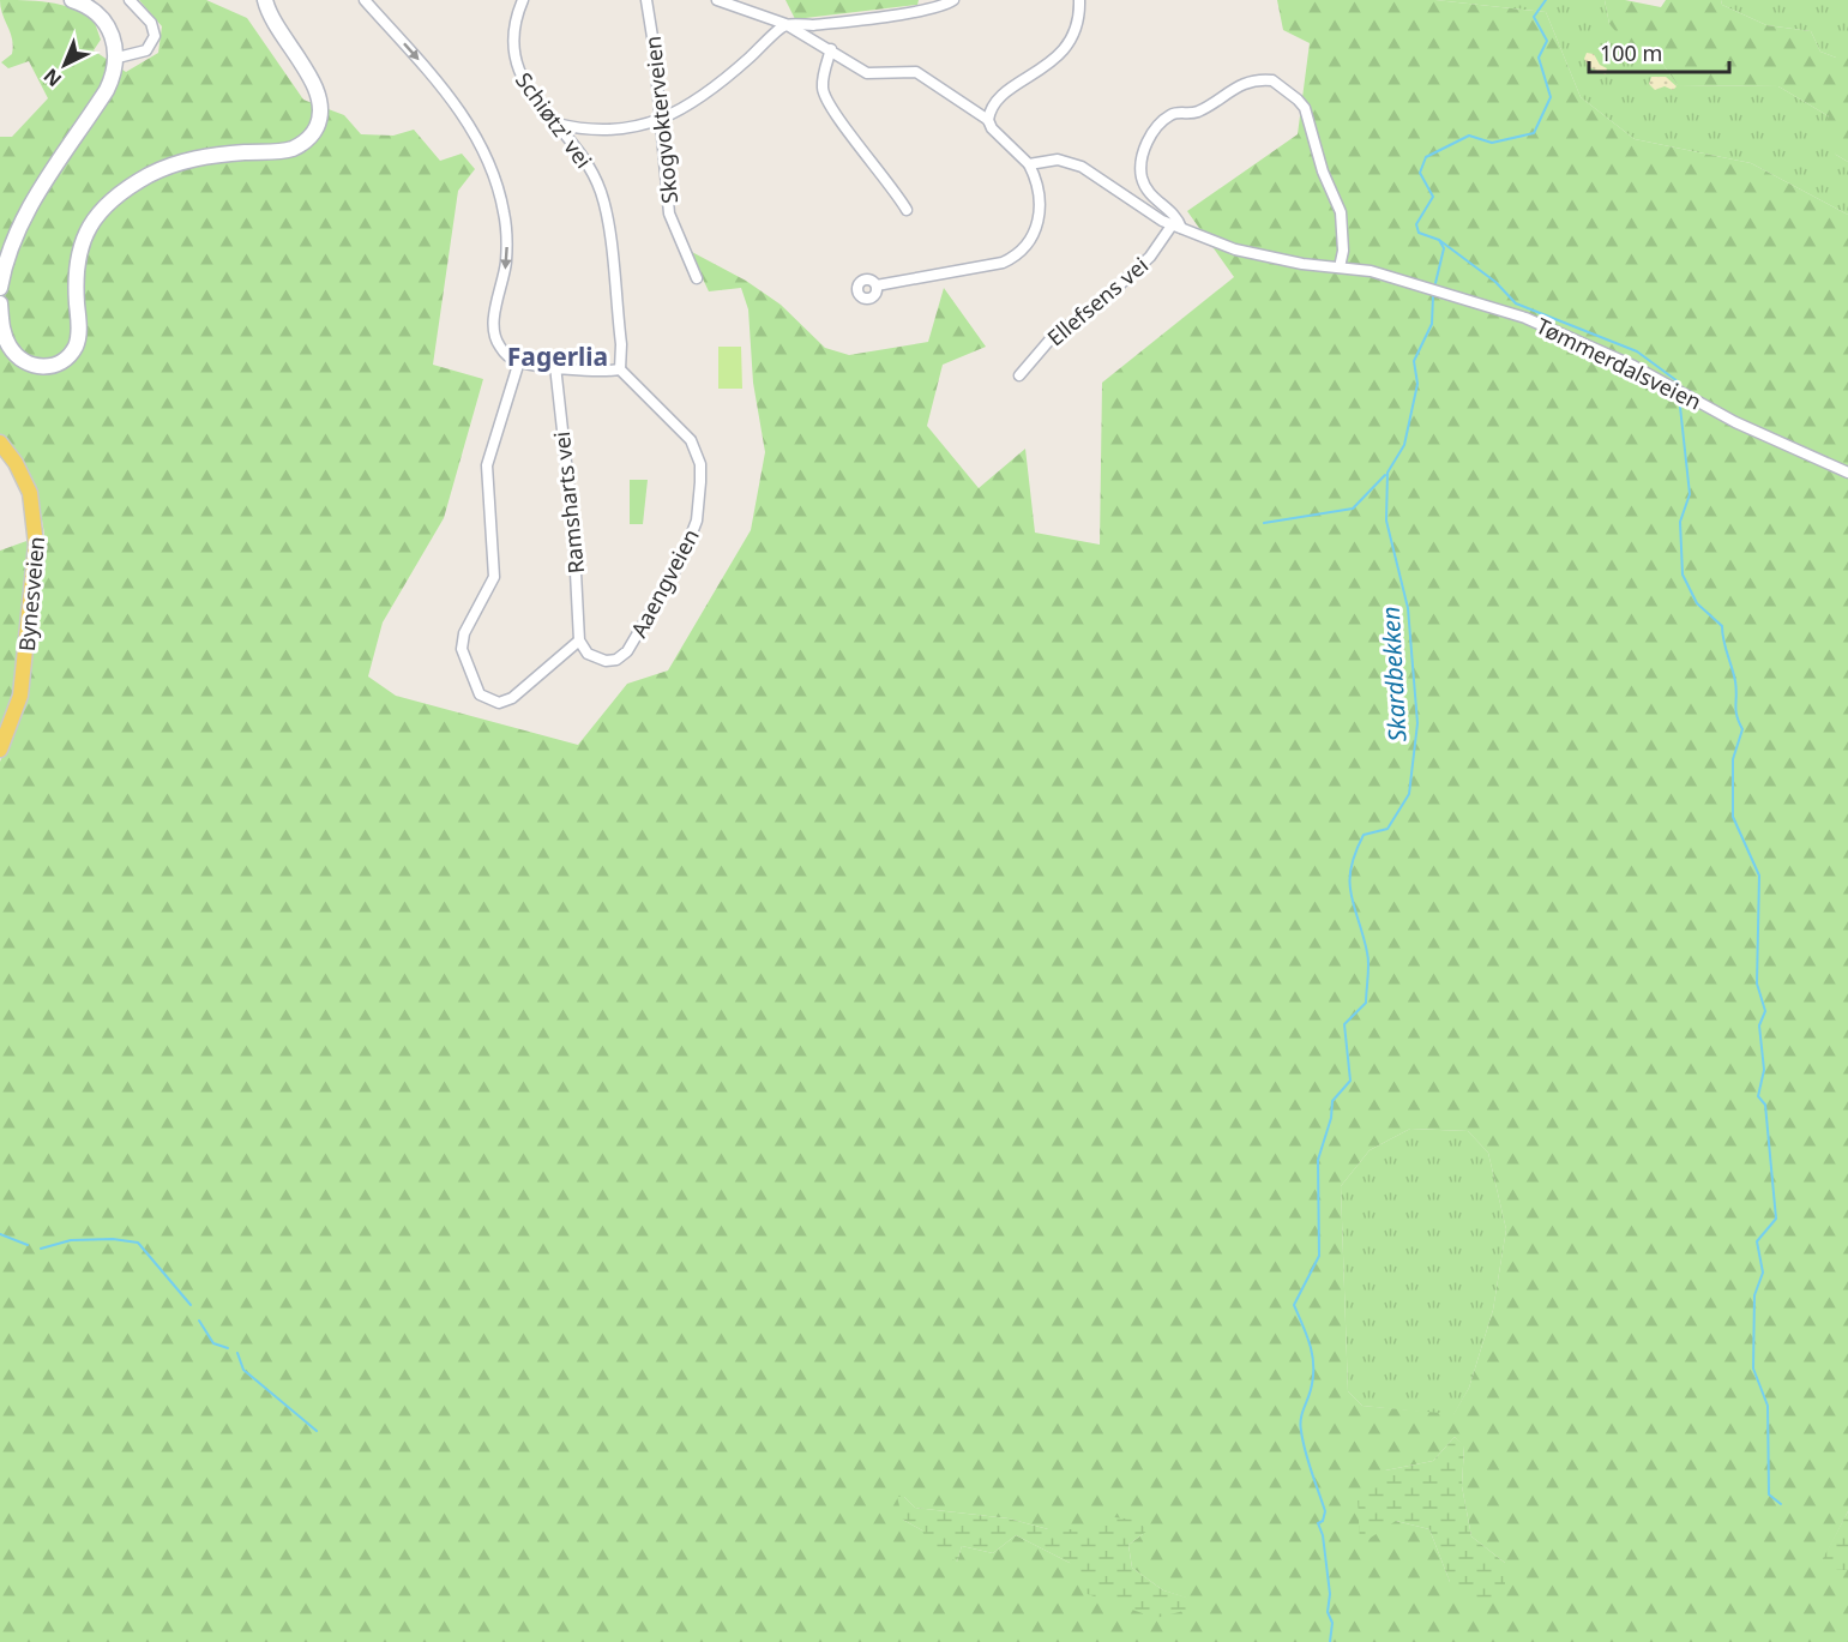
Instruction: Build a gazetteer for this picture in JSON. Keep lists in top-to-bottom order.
{
  "streets": {
    "main road": ["Bynesveien"],
    "street": [
      "Schiøtz' vei",
      "Skogvokterveien",
      "Ellefsens vei",
      "Tømmerdalsveien",
      "Ramsharts vei",
      "Aaengveien"
    ]
  },
  "crossings": [
    ["Schiøtz' vei", "Aaengveien"],
    ["Ellefsens vei", "Tømmerdalsveien"],
    ["Ramsharts vei", "Aaengveien"]
  ],
  "districts": ["Fagerlia"],
  "water": ["Skardbekken"],
  "scale_bar": "100 m",
  "north": "bottom left"
}
